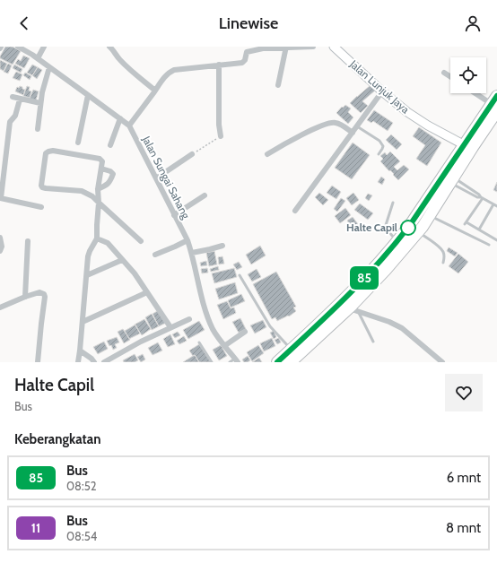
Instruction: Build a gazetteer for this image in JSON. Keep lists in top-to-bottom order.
{
  "streets": {
    "street": ["Jalan Lunjuk Jaya", "Jalan Sungai Sahang"]
  },
  "places": ["Halte Capil"],
  "lines": ["bus line 85"],
  "page": {
    "header": "Linewise",
    "on_map": "85",
    "heading": [
      ["Halte Capil", "Bus"],
      "Keberangkatan"
    ],
    "list": [
      {
        "mark": "85",
        "name": "Bus",
        "note": "08:52",
        "value": "6 mnt"
      },
      {
        "mark": "11",
        "name": "Bus",
        "note": "08:54",
        "value": "8 mnt"
      }
    ]
  }
}
